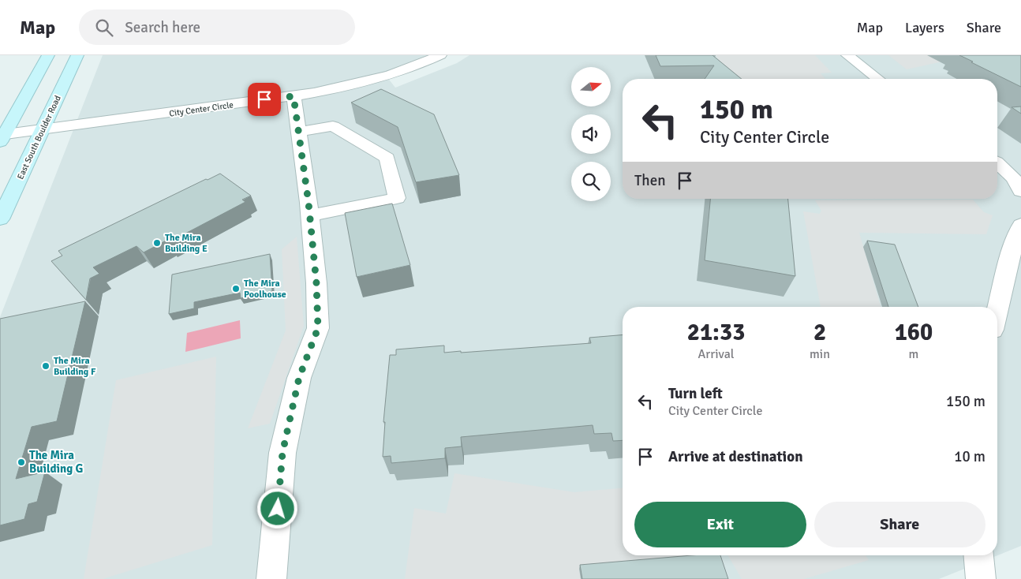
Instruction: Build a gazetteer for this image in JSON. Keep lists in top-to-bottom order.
{
  "streets": {
    "main road": ["East South Boulder Road"],
    "street": ["City Center Circle"]
  },
  "crossings": [
    ["City Center Circle", "East South Boulder Road"]
  ],
  "places": [
    "The Mira Building E",
    "The Mira Poolhouse",
    "The Mira Building F",
    "The Mira Building G"
  ],
  "north": "right",
  "page": {
    "header": "Map",
    "search": "Search here",
    "nav": ["Map", "Layers", "Share"],
    "turn": ["150 m", "City Center Circle"],
    "then": "Then",
    "eta": [
      "21:33",
      "Arrival",
      "2",
      "min",
      "160",
      "m"
    ],
    "list": [
      {
        "name": "Turn left",
        "note": "City Center Circle",
        "value": "150 m"
      },
      {
        "name": "Arrive at destination",
        "value": "10 m"
      }
    ],
    "buttons": ["Exit", "Share"]
  }
}
